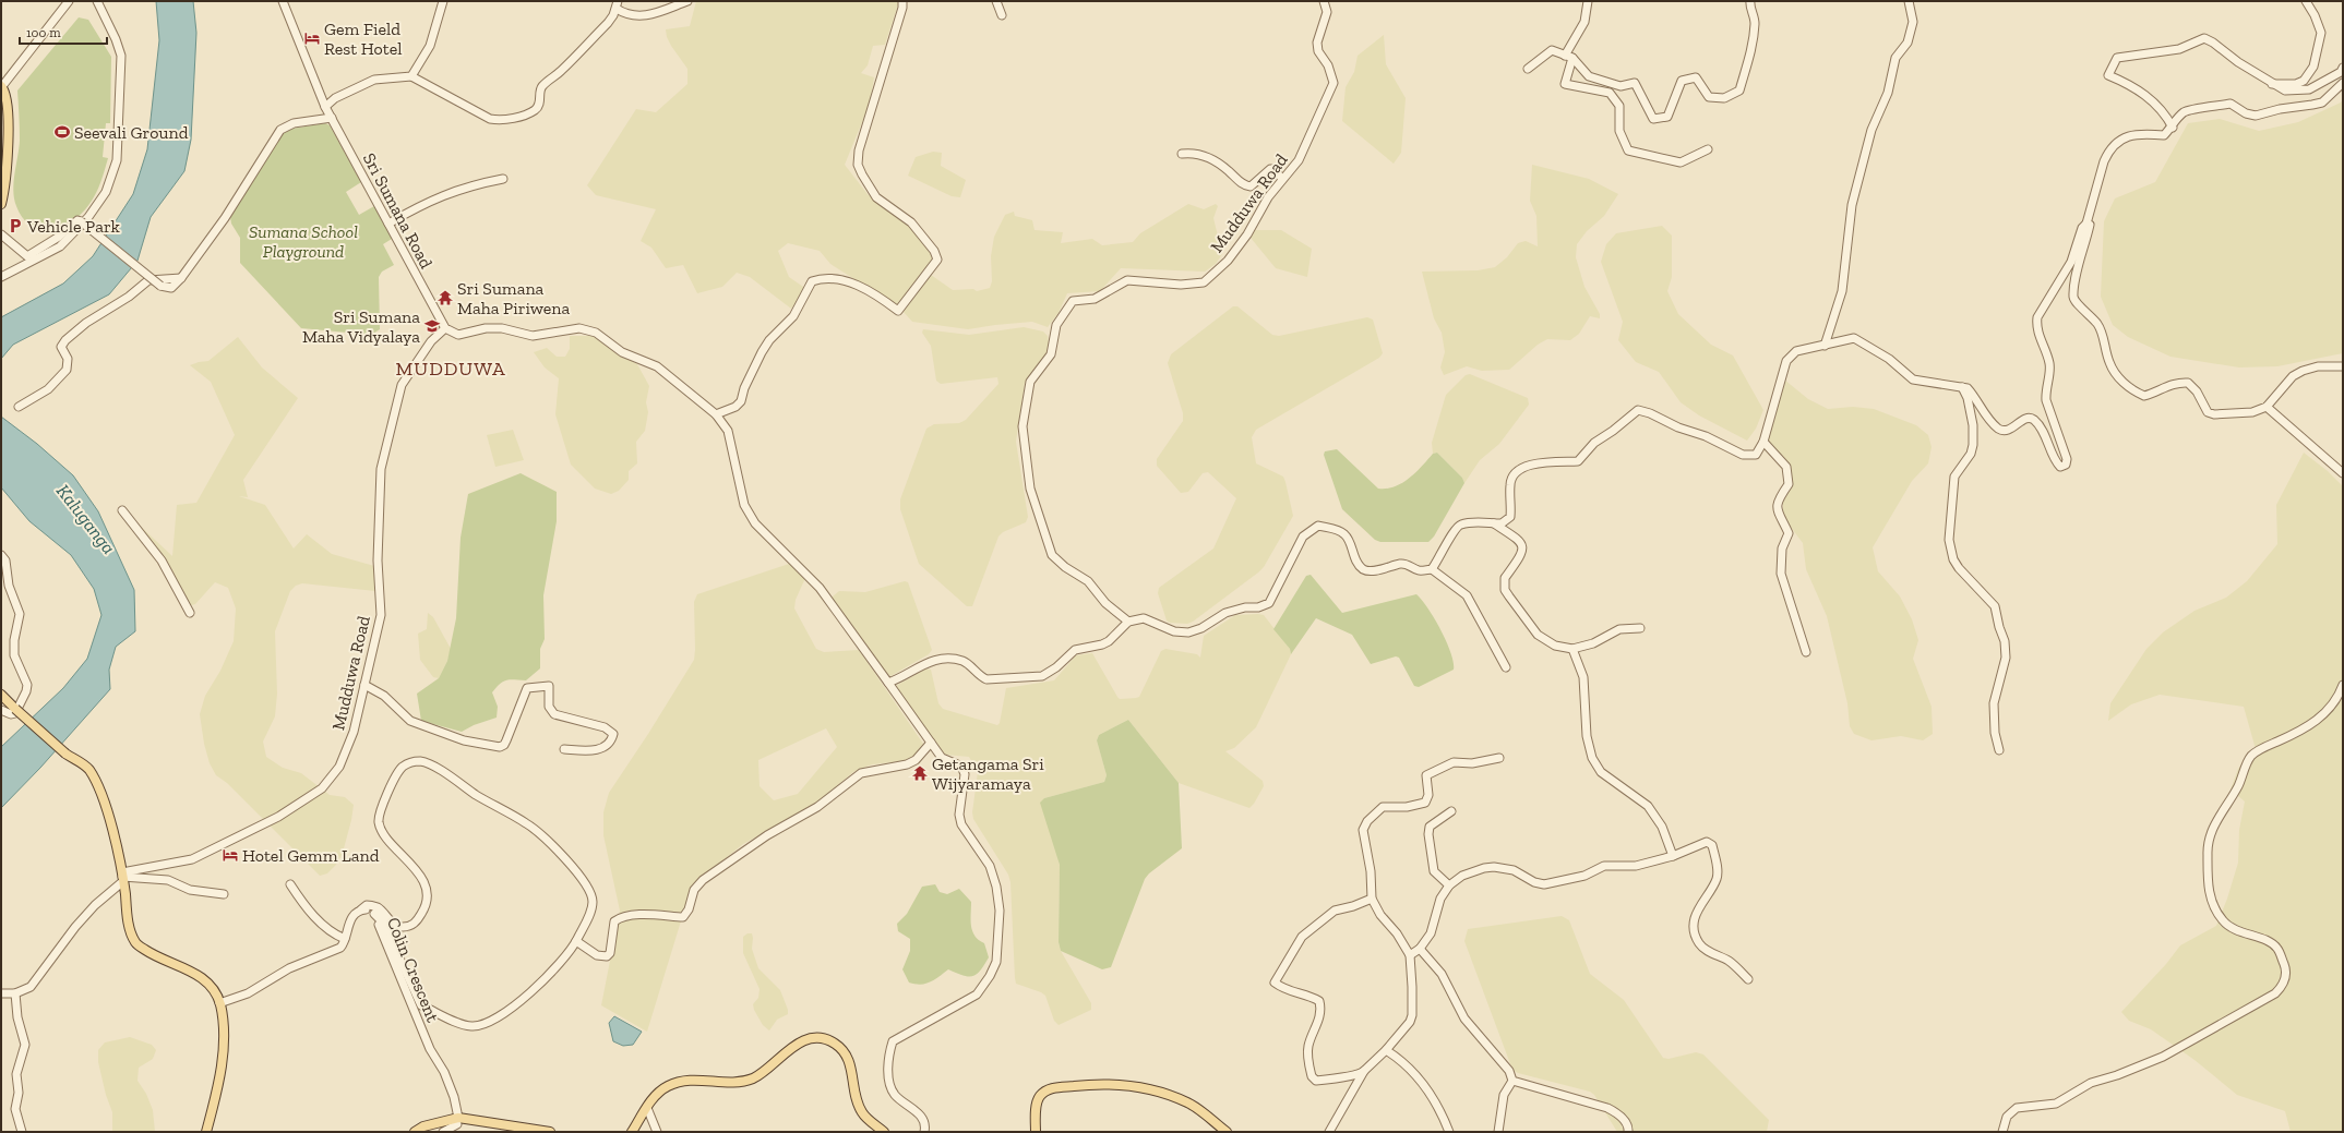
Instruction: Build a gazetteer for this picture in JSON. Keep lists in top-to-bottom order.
{
  "streets": {
    "street": ["Mudduwa Road", "Sri Sumana Road", "Colin Crescent"]
  },
  "crossings": [
    ["Mudduwa Road", "Sri Sumana Road"]
  ],
  "districts": ["MUDDUWA"],
  "water": ["Kaluganga"],
  "parks": ["Sumana School Playground"],
  "places": {
    "hotel": ["Gem Field Rest Hotel", "Hotel Gemm Land"],
    "sports": ["Seevali Ground"],
    "parking": ["Vehicle Park"],
    "temple": ["Sri Sumana Maha Piriwena", "Getangama Sri Wijyaramaya"],
    "school or university": ["Sri Sumana Maha Vidyalaya"]
  },
  "scale_bar": "100 m"
}
